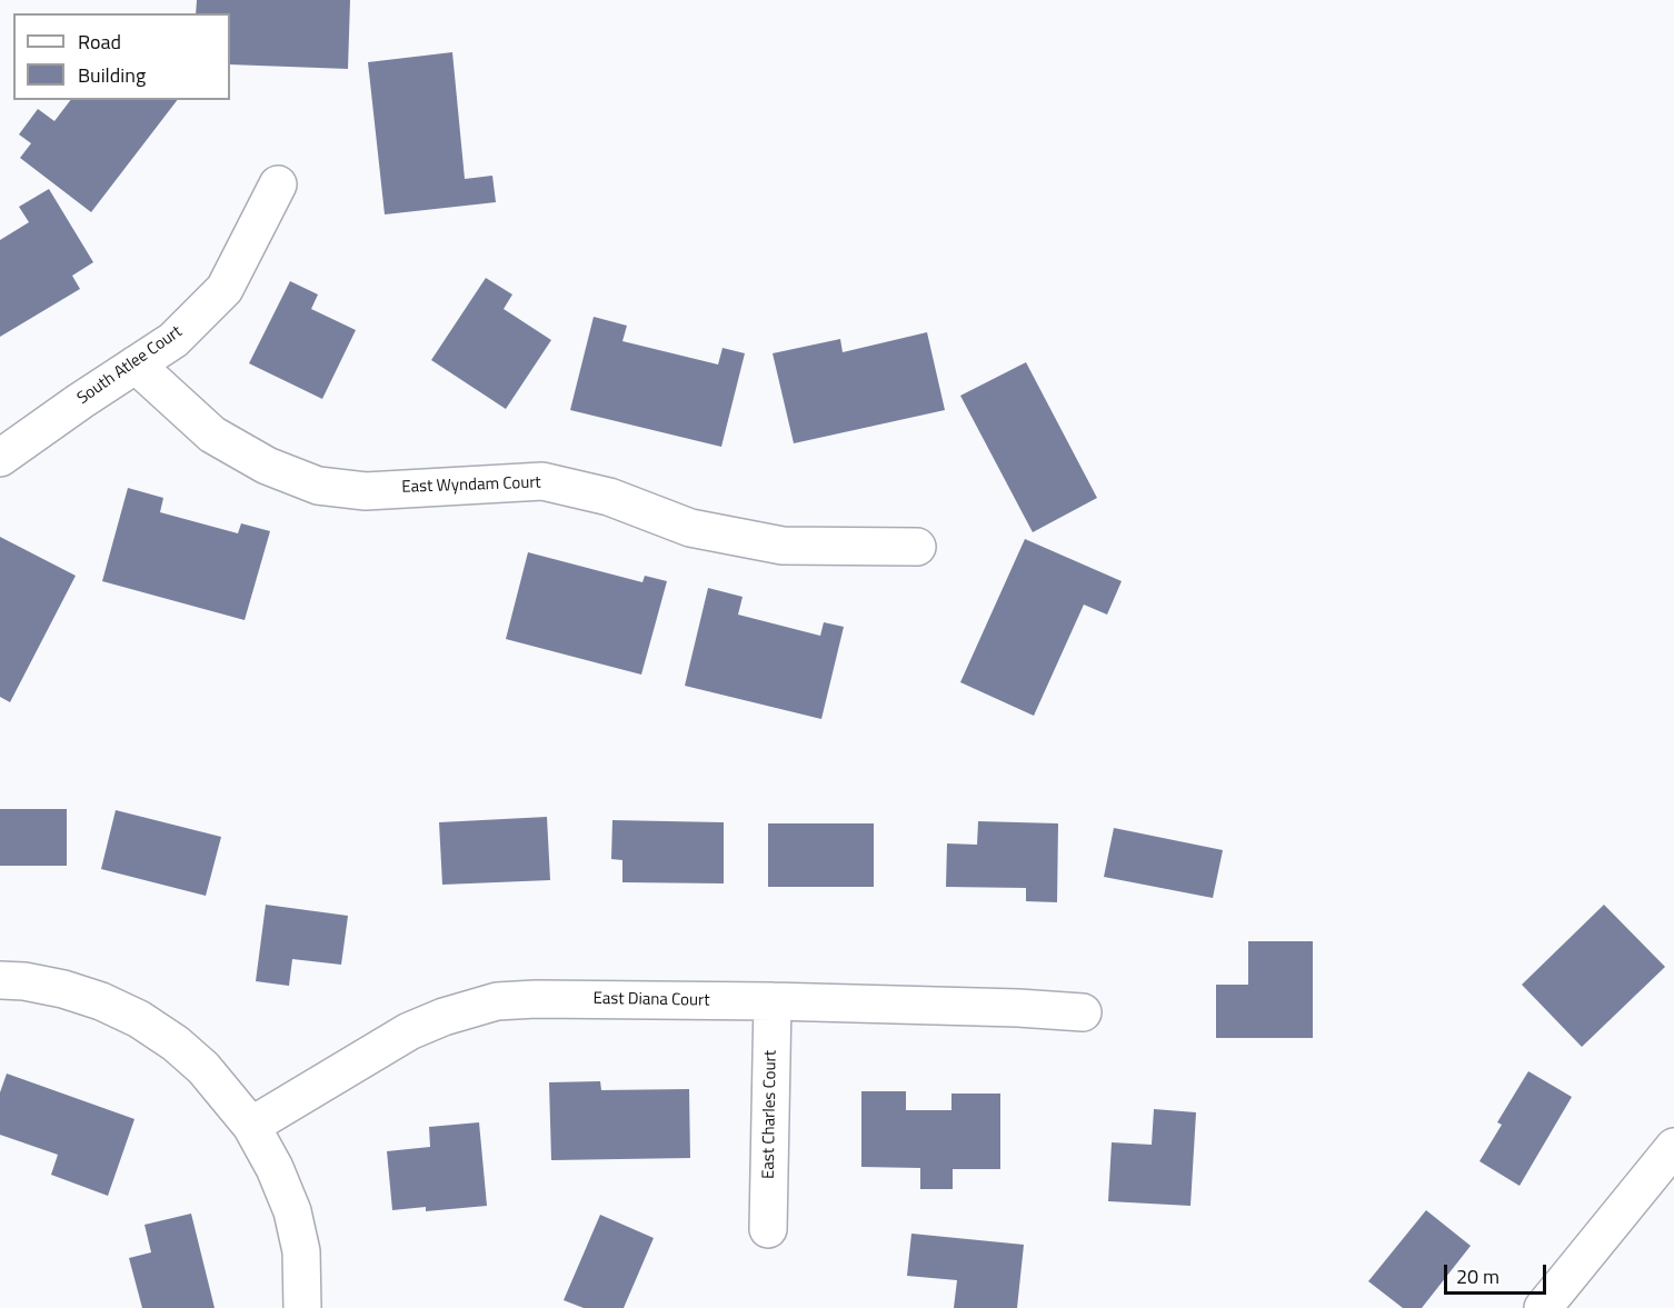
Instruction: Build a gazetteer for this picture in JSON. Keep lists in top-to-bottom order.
{
  "streets": {
    "street": [
      "South Atlee Court",
      "East Wyndam Court",
      "East Diana Court",
      "East Charles Court"
    ]
  },
  "crossings": [
    ["South Atlee Court", "East Wyndam Court"],
    ["East Diana Court", "East Charles Court"]
  ],
  "legend": ["Road", "Building"],
  "scale_bar": "20 m"
}
